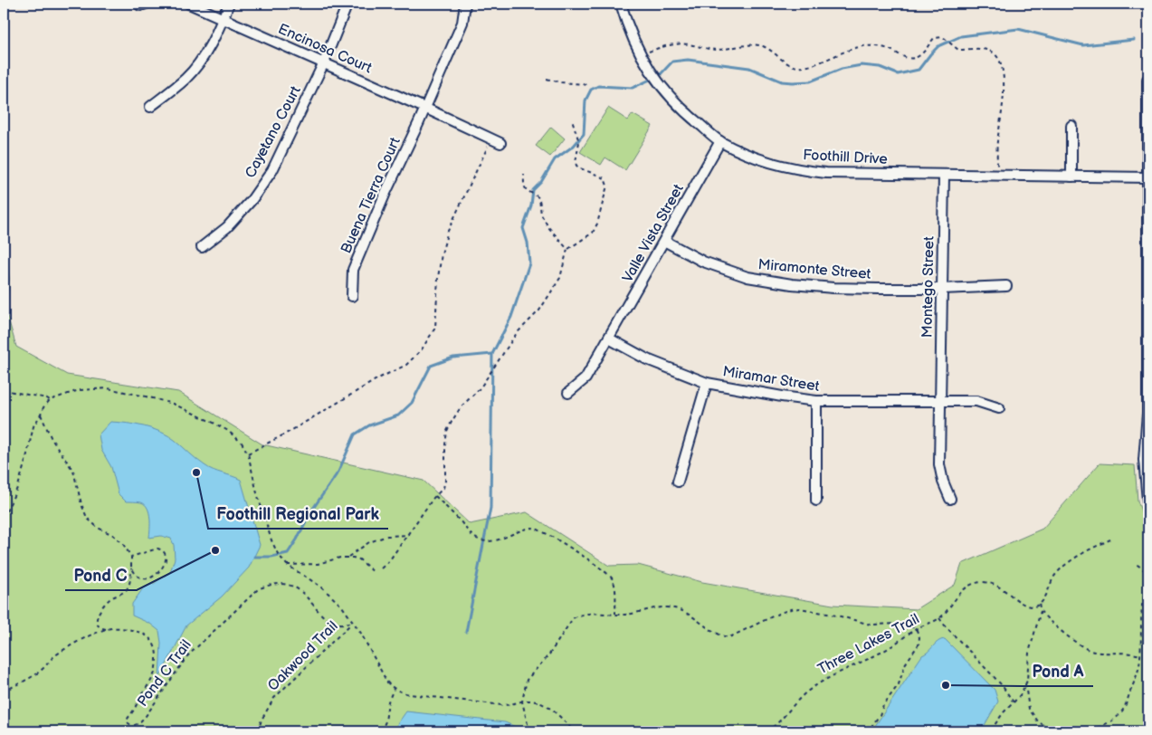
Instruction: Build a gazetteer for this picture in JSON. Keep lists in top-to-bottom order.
{
  "streets": {
    "street": [
      "Encinosa Court",
      "Cayetano Court",
      "Foothill Drive",
      "Buena Tierra Court",
      "Valle Vista Street",
      "Miramonte Street",
      "Montego Street",
      "Miramar Street"
    ],
    "path": ["Three Lakes Trail", "Oakwood Trail", "Pond C Trail"]
  },
  "crossings": [
    ["Encinosa Court", "Cayetano Court"],
    ["Encinosa Court", "Buena Tierra Court"],
    ["Foothill Drive", "Valle Vista Street"],
    ["Foothill Drive", "Montego Street"],
    ["Valle Vista Street", "Miramonte Street"],
    ["Valle Vista Street", "Miramar Street"],
    ["Miramonte Street", "Montego Street"],
    ["Montego Street", "Miramar Street"],
    ["Oakwood Trail", "Pond C Trail"]
  ],
  "places": ["Foothill Regional Park", "Pond C", "Pond A"]
}
